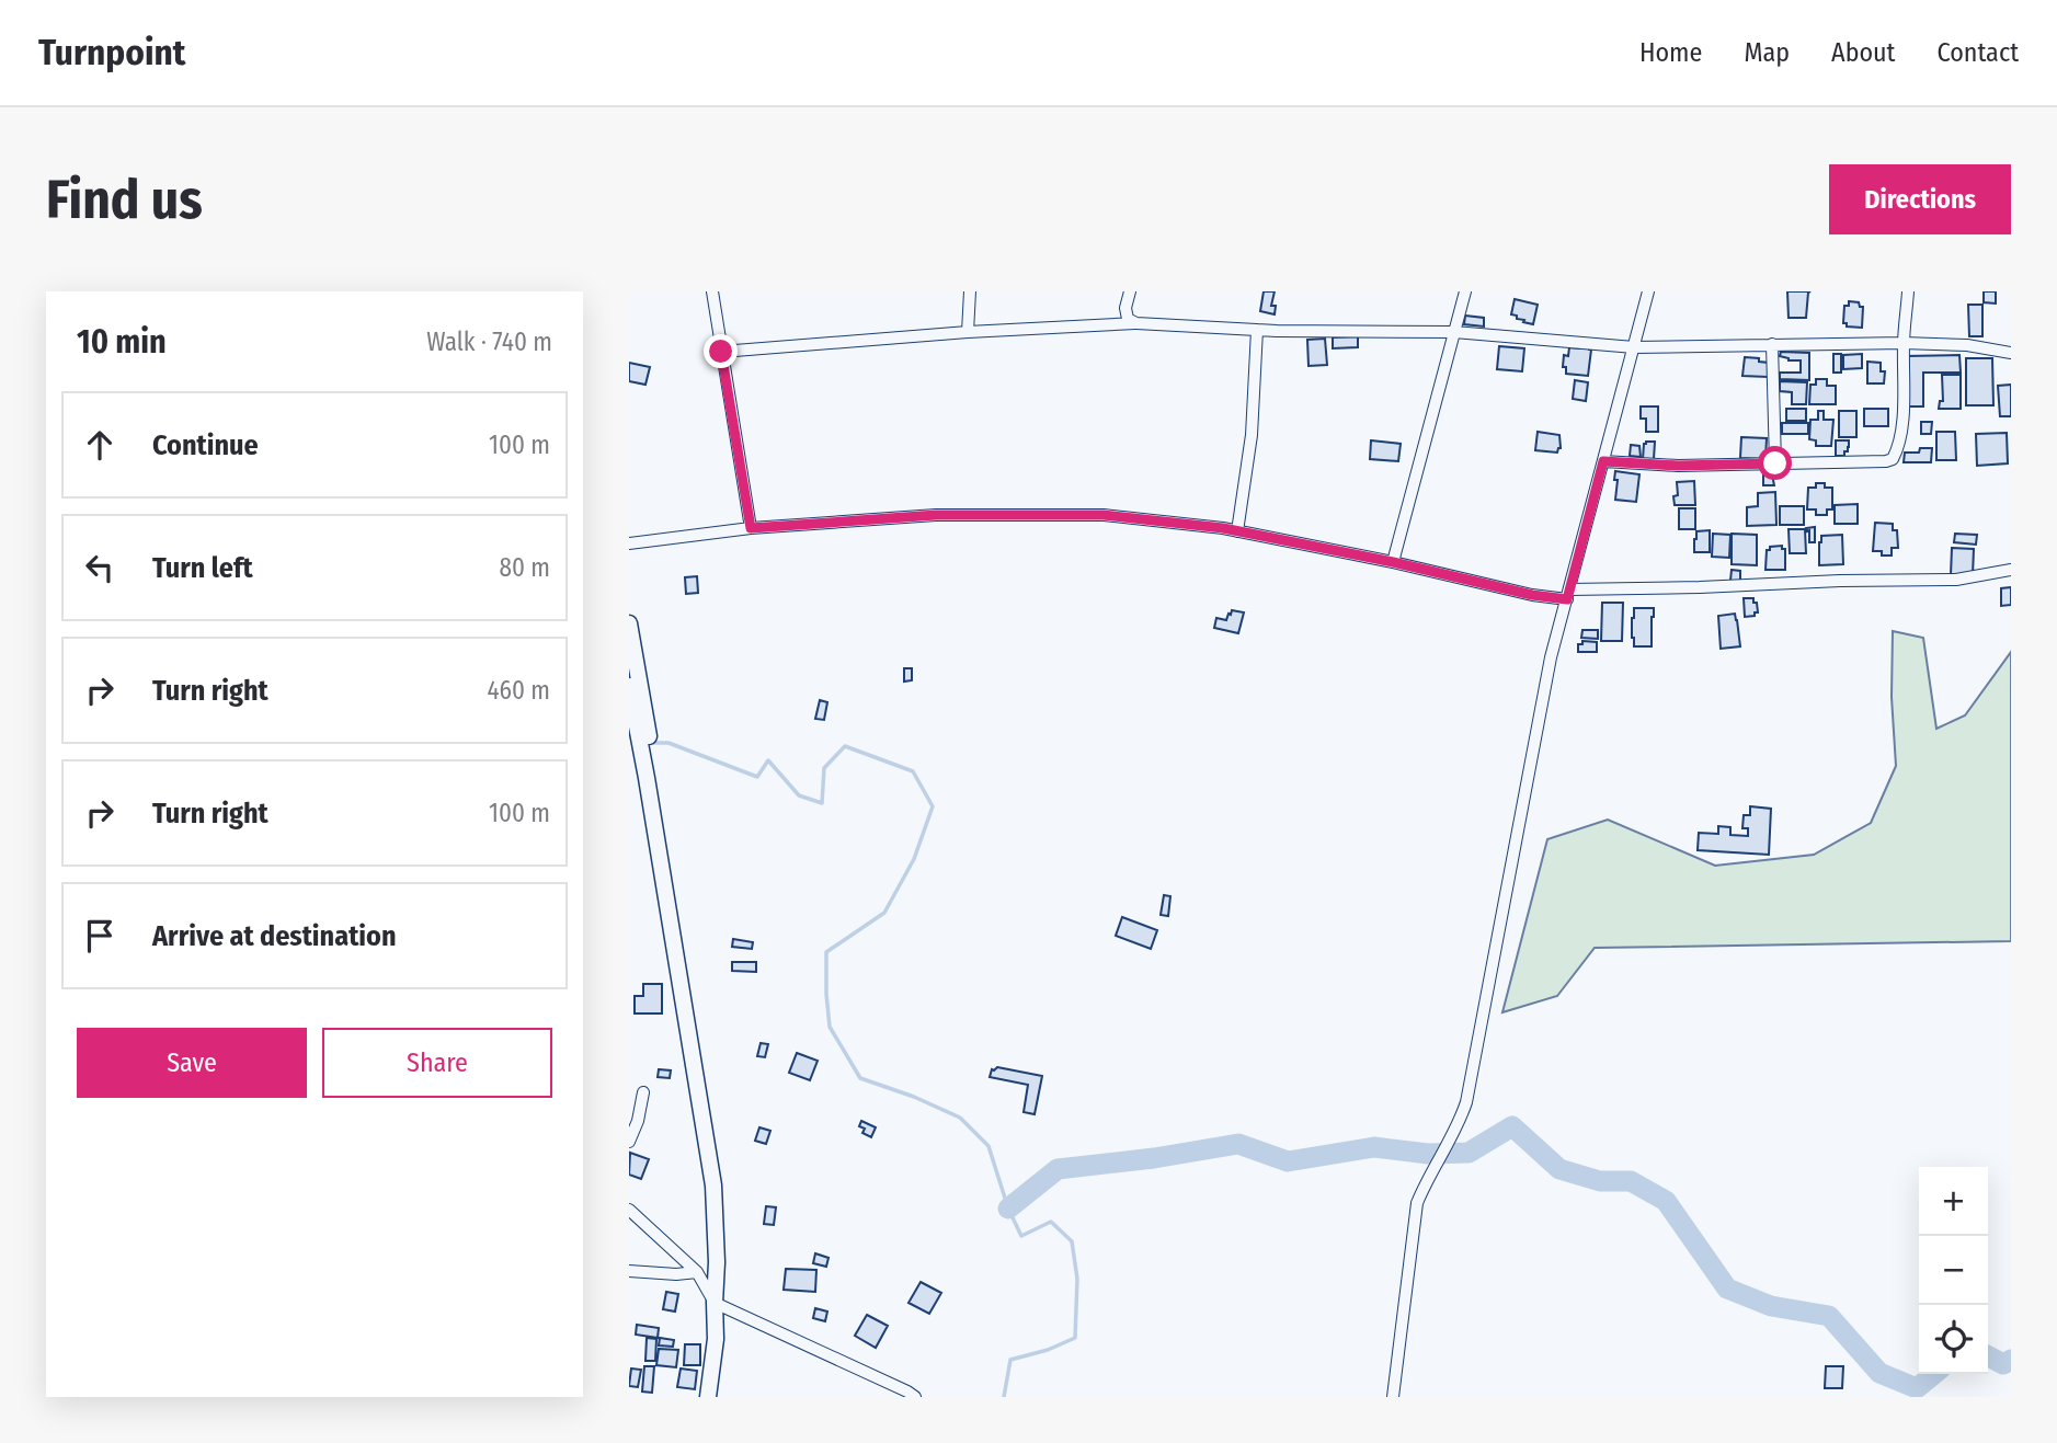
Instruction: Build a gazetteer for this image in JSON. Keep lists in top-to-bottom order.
{
  "page": {
    "header": "Turnpoint",
    "nav": [
      "Home",
      "Map",
      "About",
      "Contact"
    ],
    "buttons": [
      "Directions",
      ["Save", "Share"]
    ],
    "title": "Find us",
    "heading": ["10 min", "Walk · 740 m"],
    "list": [
      ["Continue", "100 m"],
      ["Turn left", "80 m"],
      ["Turn right", "460 m"],
      ["Turn right", "100 m"],
      "Arrive at destination"
    ],
    "map_buttons": ["+", "−"]
  }
}
